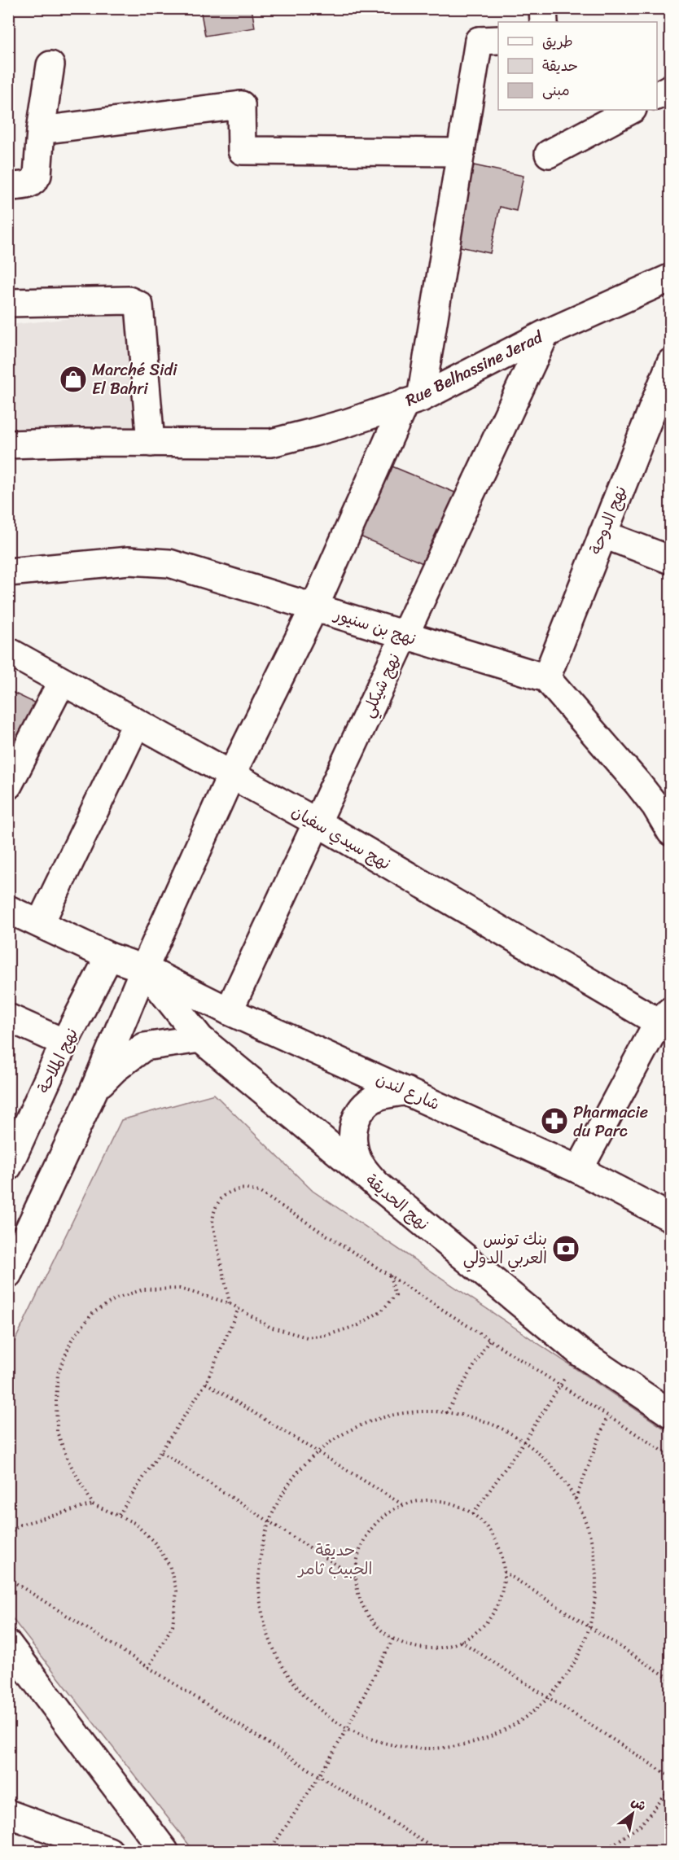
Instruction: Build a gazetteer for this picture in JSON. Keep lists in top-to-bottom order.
{
  "streets": {
    "street": [
      "Rue Belhassine Jerad",
      "نهج الدوحة",
      "نهج بن سنيور",
      "نهج شيكلي",
      "نهج سيدي سفيان",
      "نهج الملاحة",
      "شارع لندن",
      "نهج الحديقة"
    ]
  },
  "crossings": [
    ["Rue Belhassine Jerad", "نهج شيكلي"],
    ["نهج الدوحة", "نهج بن سنيور"],
    ["نهج بن سنيور", "نهج شيكلي"],
    ["نهج شيكلي", "نهج سيدي سفيان"],
    ["نهج شيكلي", "شارع لندن"],
    ["نهج الملاحة", "شارع لندن"],
    ["شارع لندن", "نهج الحديقة"]
  ],
  "parks": ["حديقة الحبيب ثامر"],
  "places": {
    "shop": ["Marché Sidi El Bahri"],
    "pharmacy": ["Pharmacie du Parc"],
    "bank": ["بنك تونس العربي الدولي"]
  },
  "legend": ["طريق", "حديقة", "مبنى"],
  "north": "top right"
}
